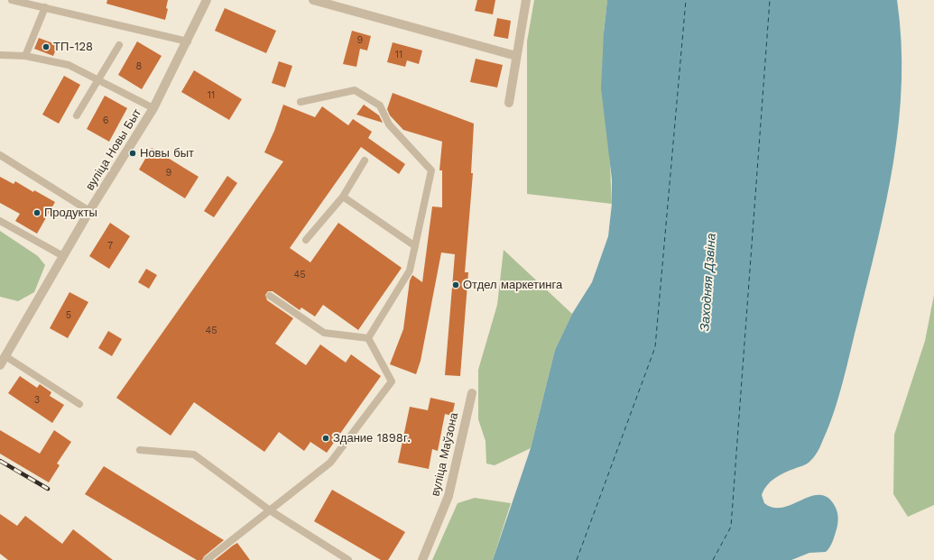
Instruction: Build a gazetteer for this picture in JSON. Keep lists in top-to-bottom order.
{
  "streets": {
    "street": ["вуліца Новы Быт", "вуліца Маўзона"]
  },
  "water": ["Заходняя Дзвіна"],
  "places": [
    "ТП-128",
    "Новы быт",
    "Продукты",
    "Отдел маркетинга",
    "Здание 1898г."
  ],
  "house_numbers": [
    "9",
    "11",
    "8",
    "11",
    "6",
    "9",
    "7",
    "45",
    "5",
    "45",
    "3"
  ]
}
